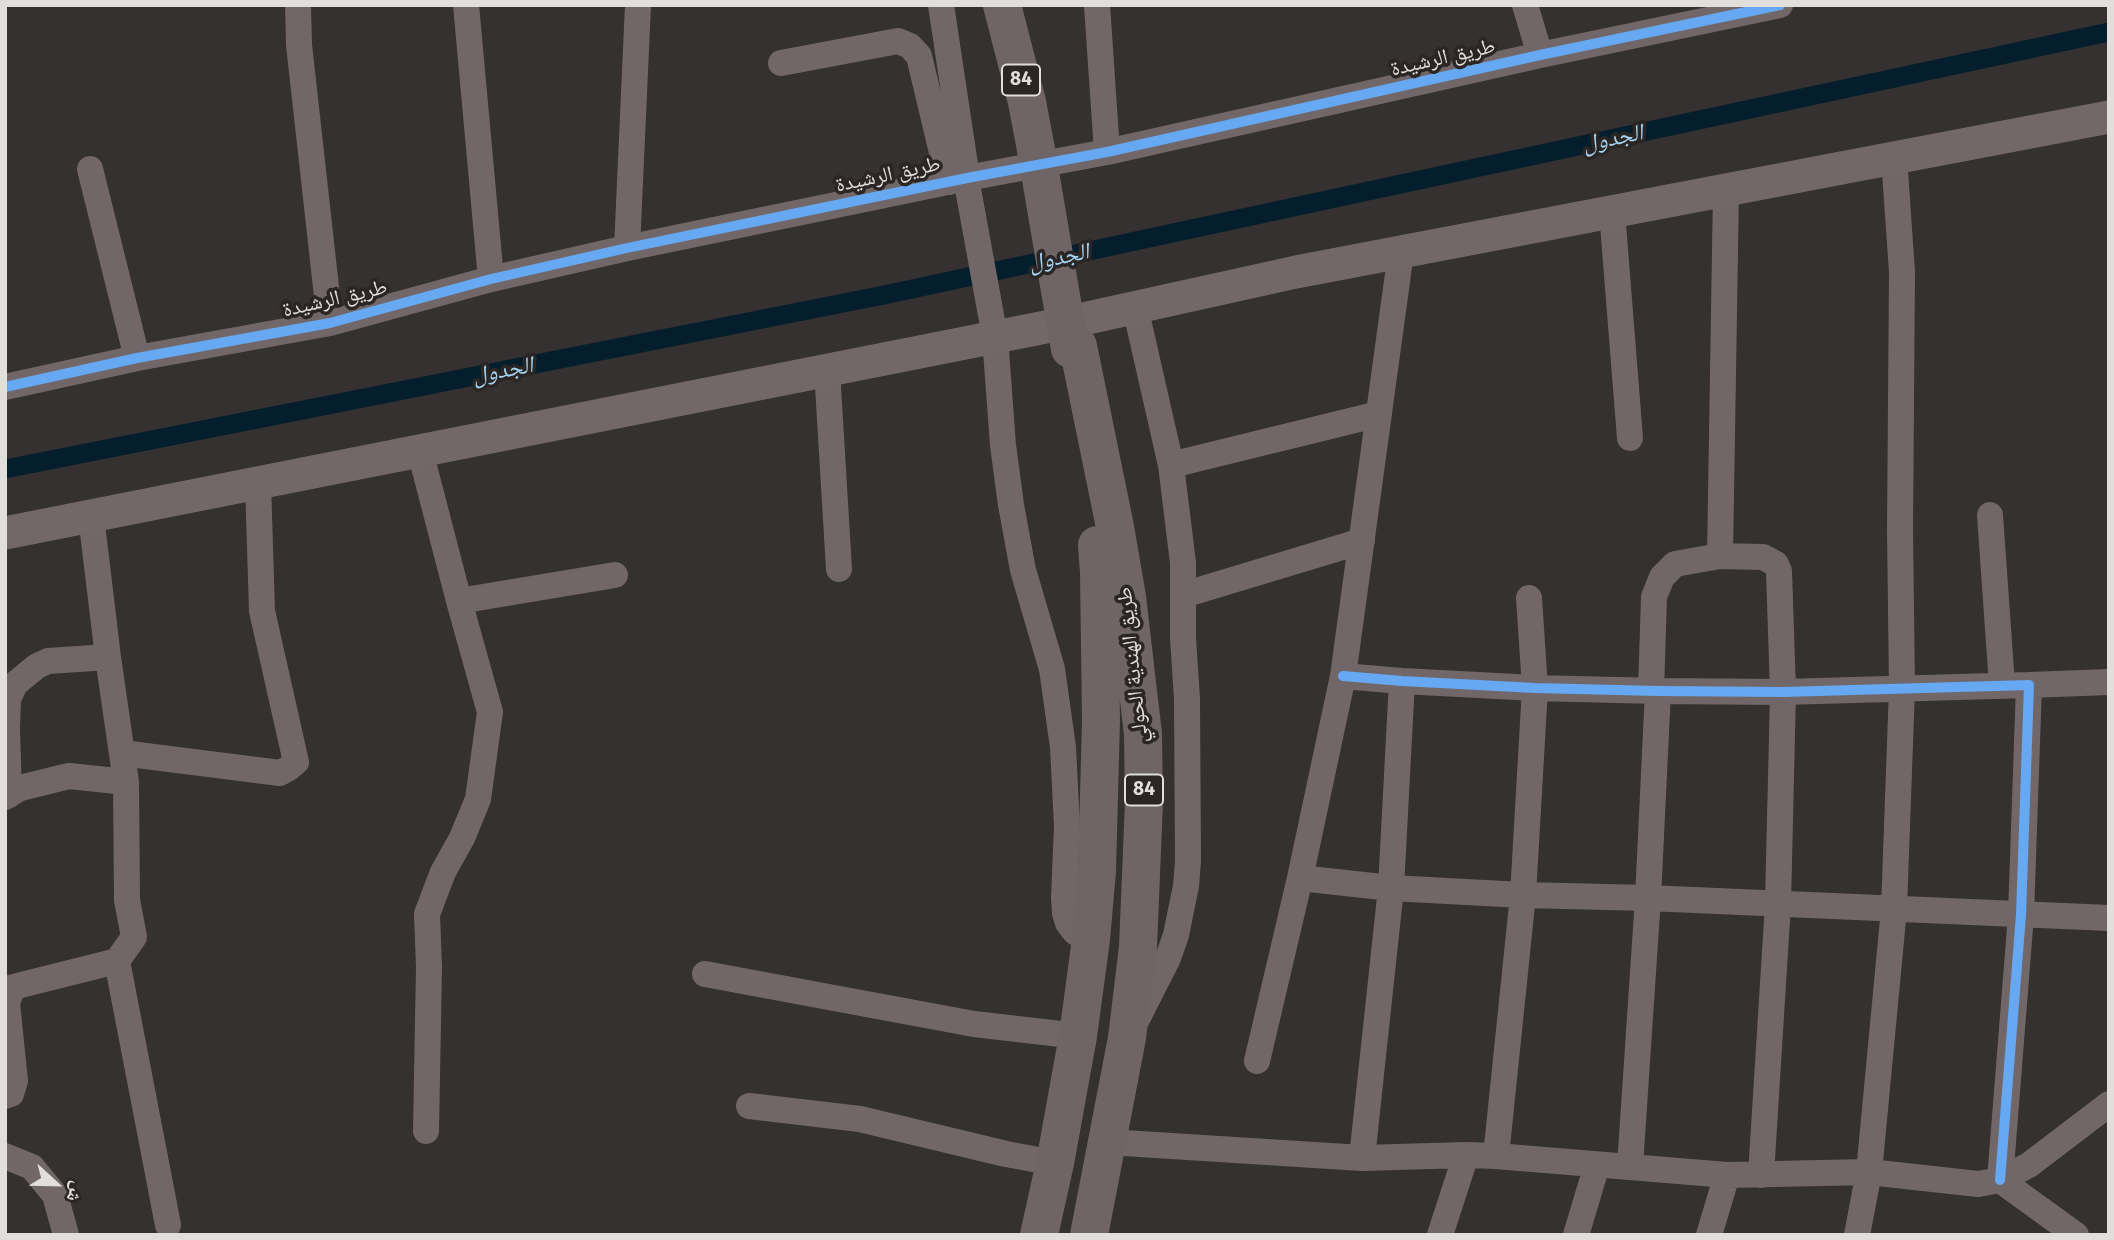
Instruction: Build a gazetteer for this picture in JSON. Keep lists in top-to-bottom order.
{
  "streets": {
    "highway": ["84", "طريق الهندية الحولي"],
    "street": ["طريق الرشيدة"]
  },
  "crossings": [
    ["84", "طريق الهندية الحولي"]
  ],
  "water": ["الجدول"],
  "north": "right"
}
